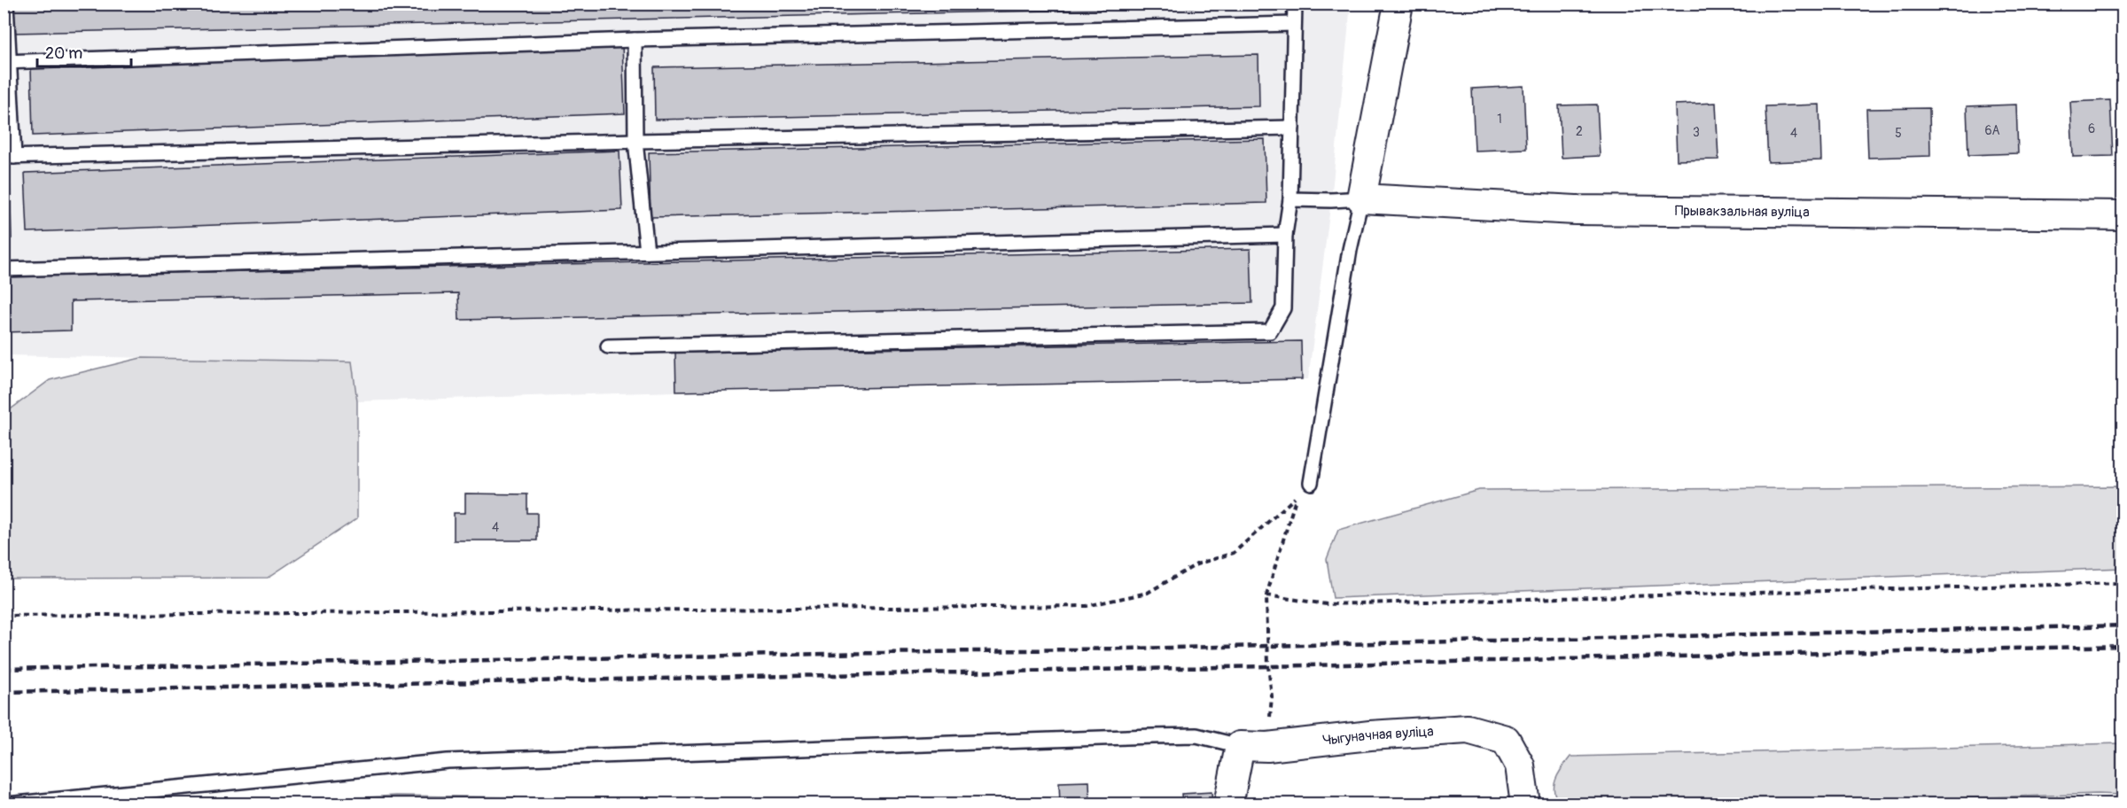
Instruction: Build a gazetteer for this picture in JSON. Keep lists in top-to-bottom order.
{
  "streets": {
    "street": ["Прывакзальная вуліца", "Чыгуначная вуліца"]
  },
  "house_numbers": [
    "1",
    "6",
    "6А",
    "2",
    "3",
    "4",
    "5",
    "4"
  ],
  "scale_bar": "20 m"
}
